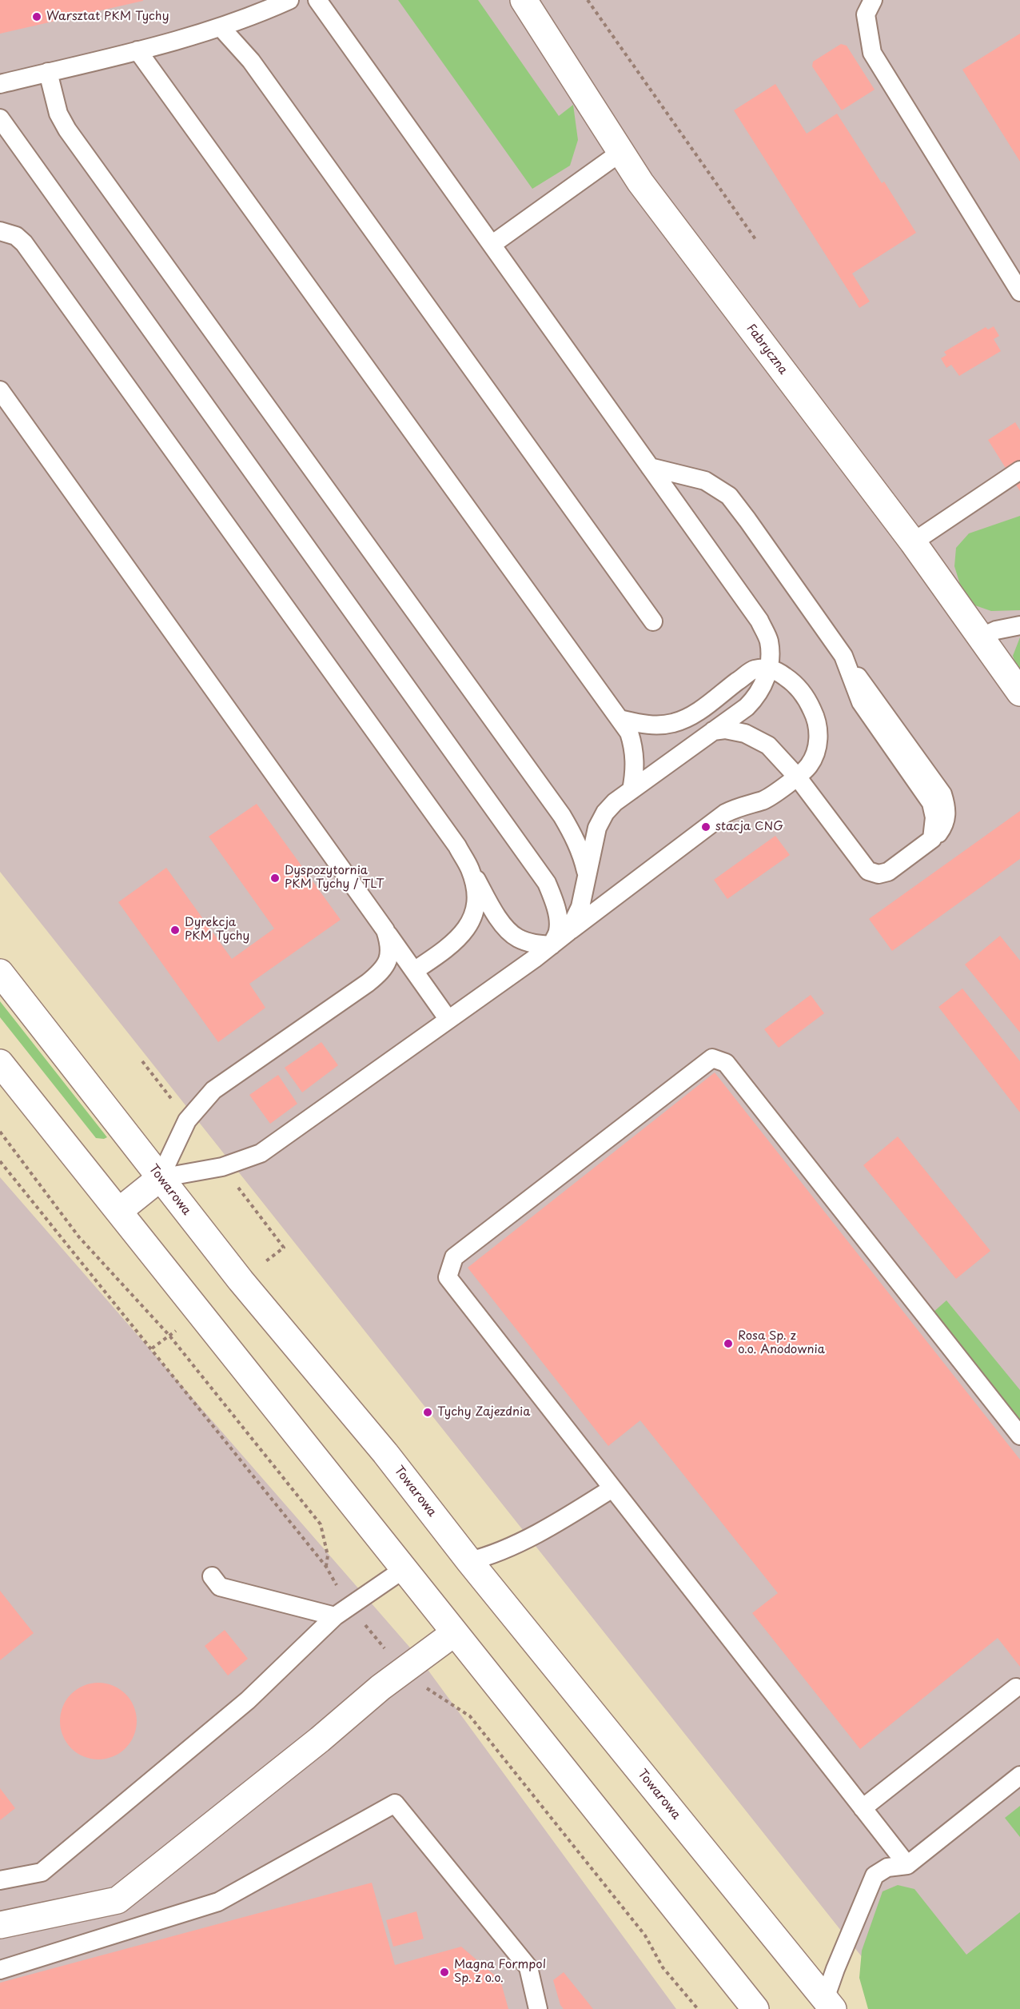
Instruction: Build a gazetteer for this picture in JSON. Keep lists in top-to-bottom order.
{
  "streets": {
    "street": ["Fabryczna", "Towarowa"]
  },
  "places": [
    "Warsztat PKM Tychy",
    "stacja CNG",
    "Dyspozytornia PKM Tychy / TLT",
    "Dyrekcja PKM Tychy",
    "Rosa Sp. z o.o. Anodownia",
    "Tychy Zajezdnia",
    "Magna Formpol Sp. z o.o."
  ]
}
